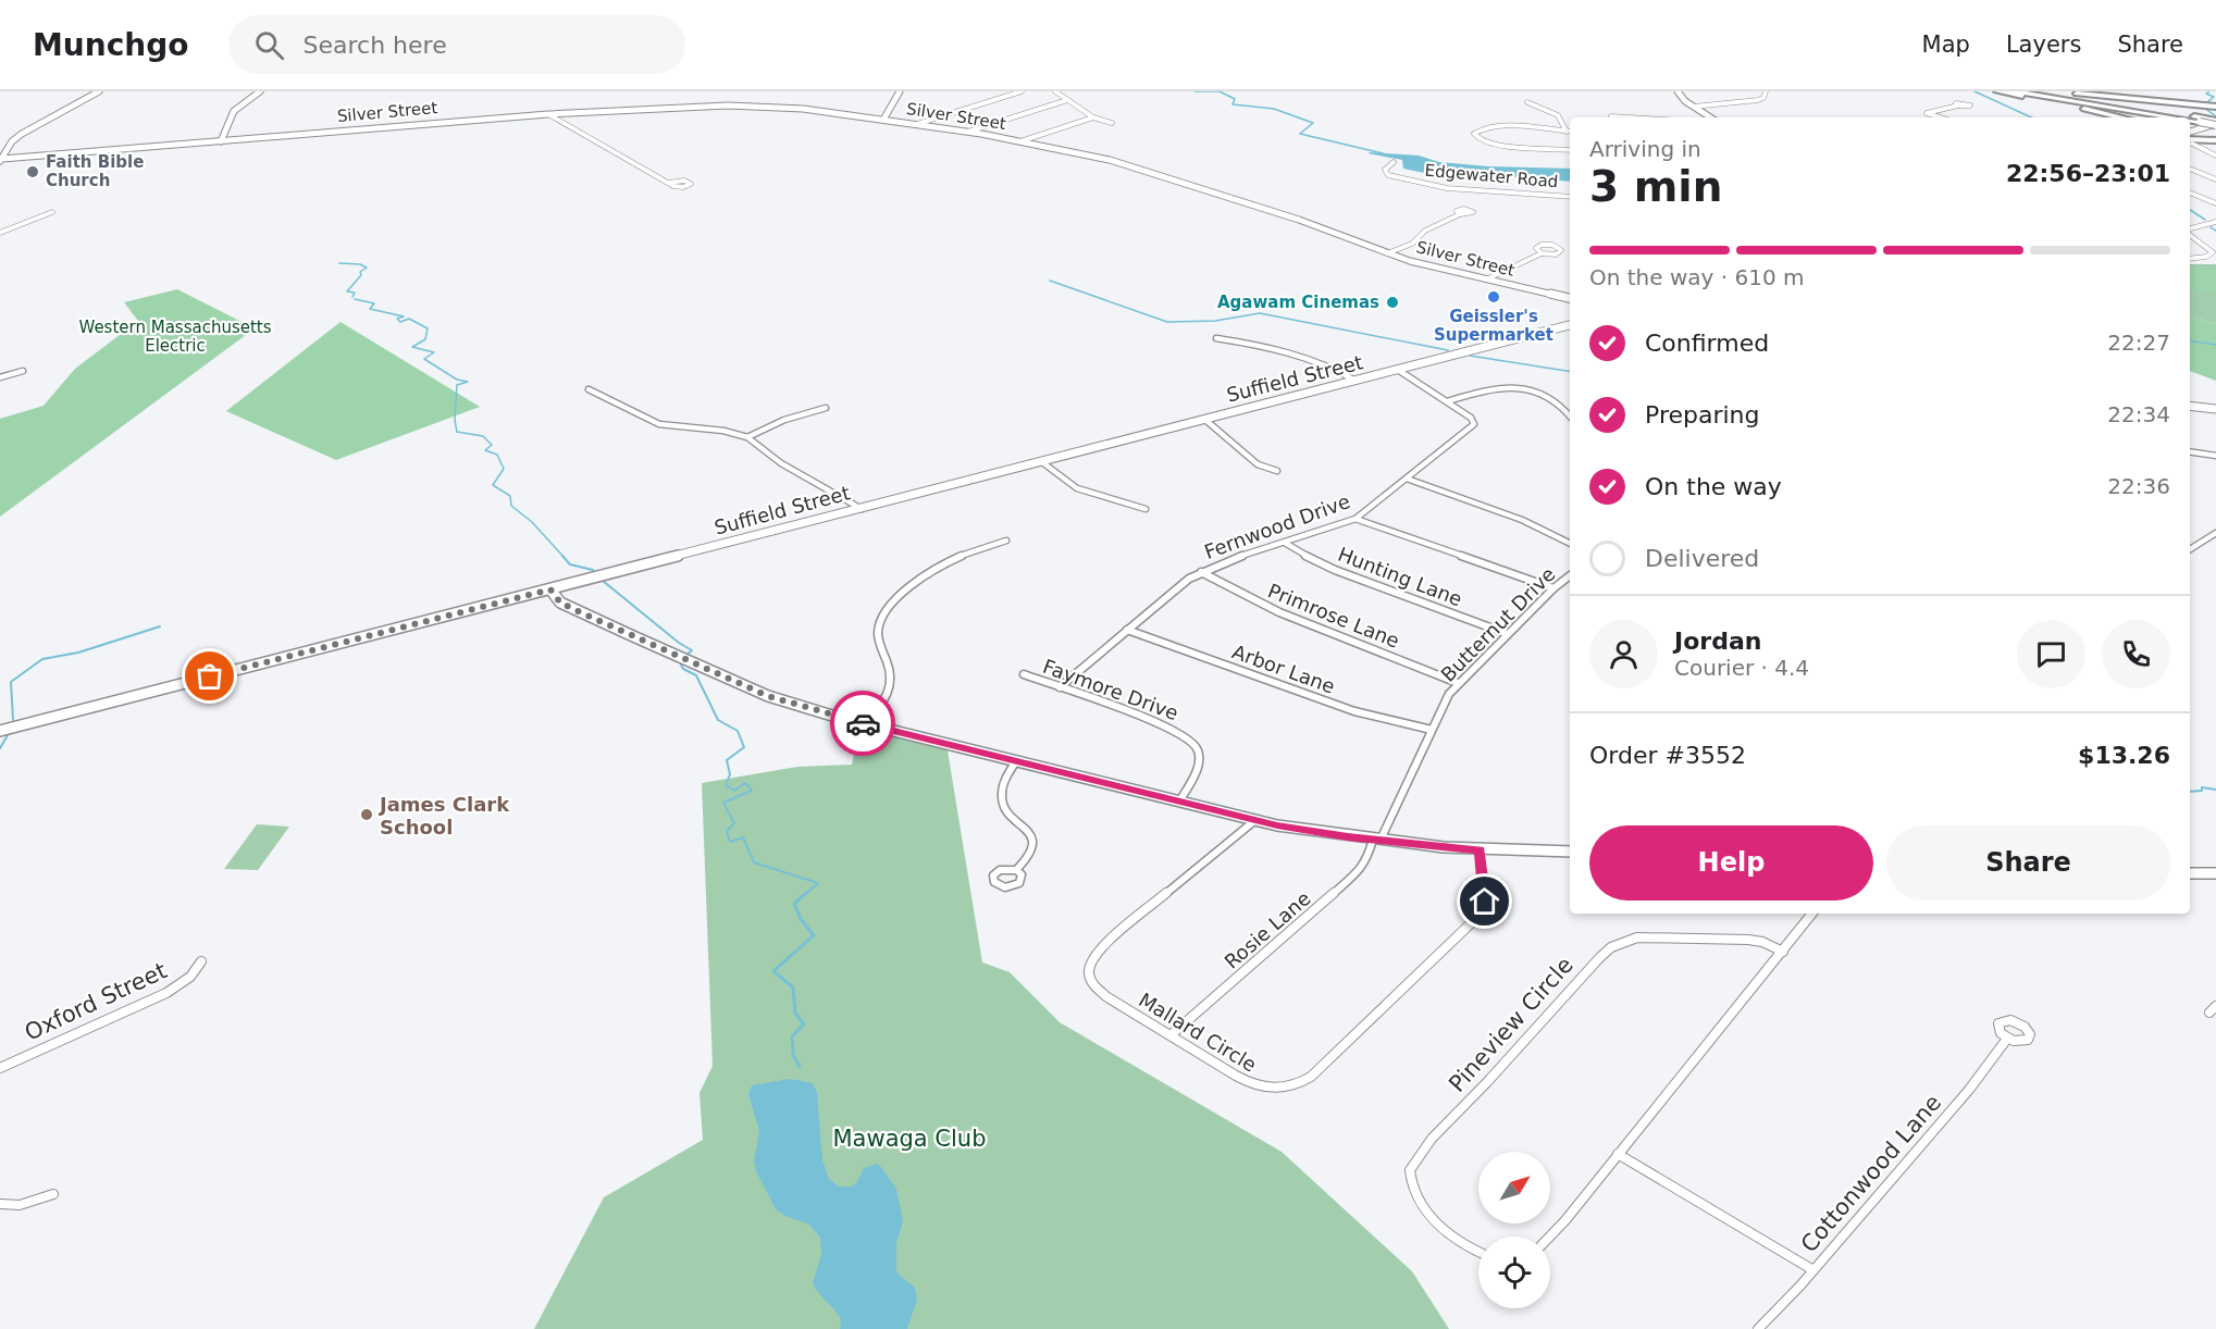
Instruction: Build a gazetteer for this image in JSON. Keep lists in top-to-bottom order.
{
  "streets": {
    "street": [
      "Silver Street",
      "Edgewater Road",
      "Suffield Street",
      "Fernwood Drive",
      "Hunting Lane",
      "Primrose Lane",
      "Butternut Drive",
      "Arbor Lane",
      "Faymore Drive",
      "Rosie Lane",
      "Oxford Street",
      "Pineview Circle",
      "Mallard Circle",
      "Cottonwood Lane"
    ]
  },
  "crossings": [
    ["Fernwood Drive", "Hunting Lane"],
    ["Fernwood Drive", "Primrose Lane"],
    ["Fernwood Drive", "Arbor Lane"],
    ["Fernwood Drive", "Faymore Drive"],
    ["Hunting Lane", "Butternut Drive"],
    ["Primrose Lane", "Butternut Drive"],
    ["Butternut Drive", "Arbor Lane"],
    ["Butternut Drive", "Rosie Lane"],
    ["Rosie Lane", "Mallard Circle"]
  ],
  "parks": ["Western Massachusetts Electric", "Mawaga Club"],
  "places": [
    "Faith Bible Church",
    "Geissler's Supermarket",
    "Agawam Cinemas",
    "James Clark School"
  ],
  "north": "top right",
  "page": {
    "header": "Munchgo",
    "search": "Search here",
    "nav": ["Map", "Layers", "Share"],
    "heading": ["3 min", "Arriving in", "22:56–23:01"],
    "panel": [
      "Jordan",
      "Courier · 4.4",
      "Order #3552",
      "$13.26"
    ],
    "bar": "On the way · 610 m",
    "list": [
      ["Confirmed", "22:27"],
      ["Preparing", "22:34"],
      ["On the way", "22:36"],
      "Delivered"
    ],
    "buttons": ["Help", "Share"]
  }
}
